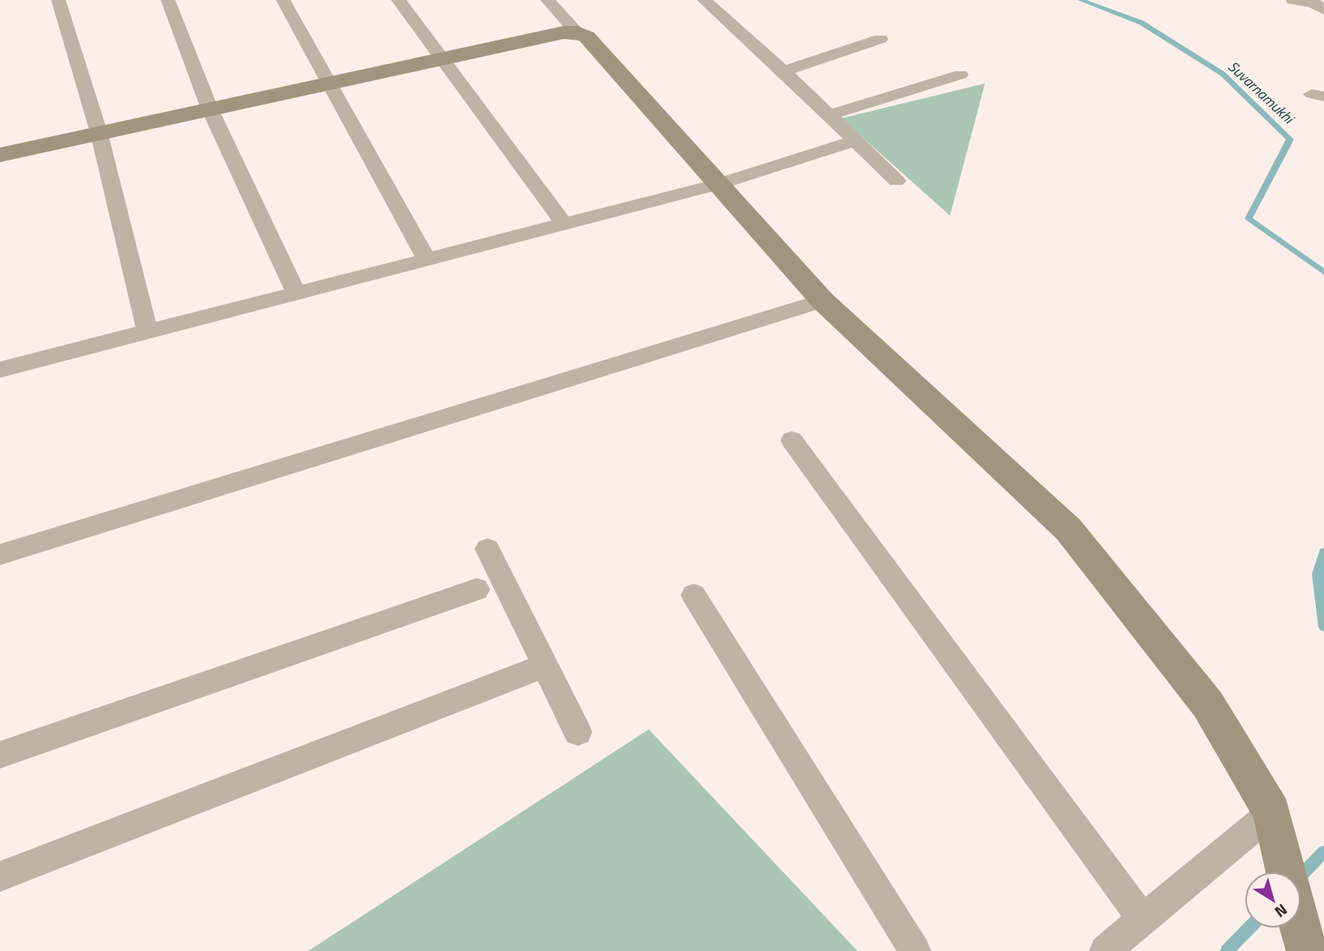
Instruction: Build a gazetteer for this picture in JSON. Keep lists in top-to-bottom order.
{
  "water": ["Suvarnamukhi"],
  "north": "bottom right"
}
